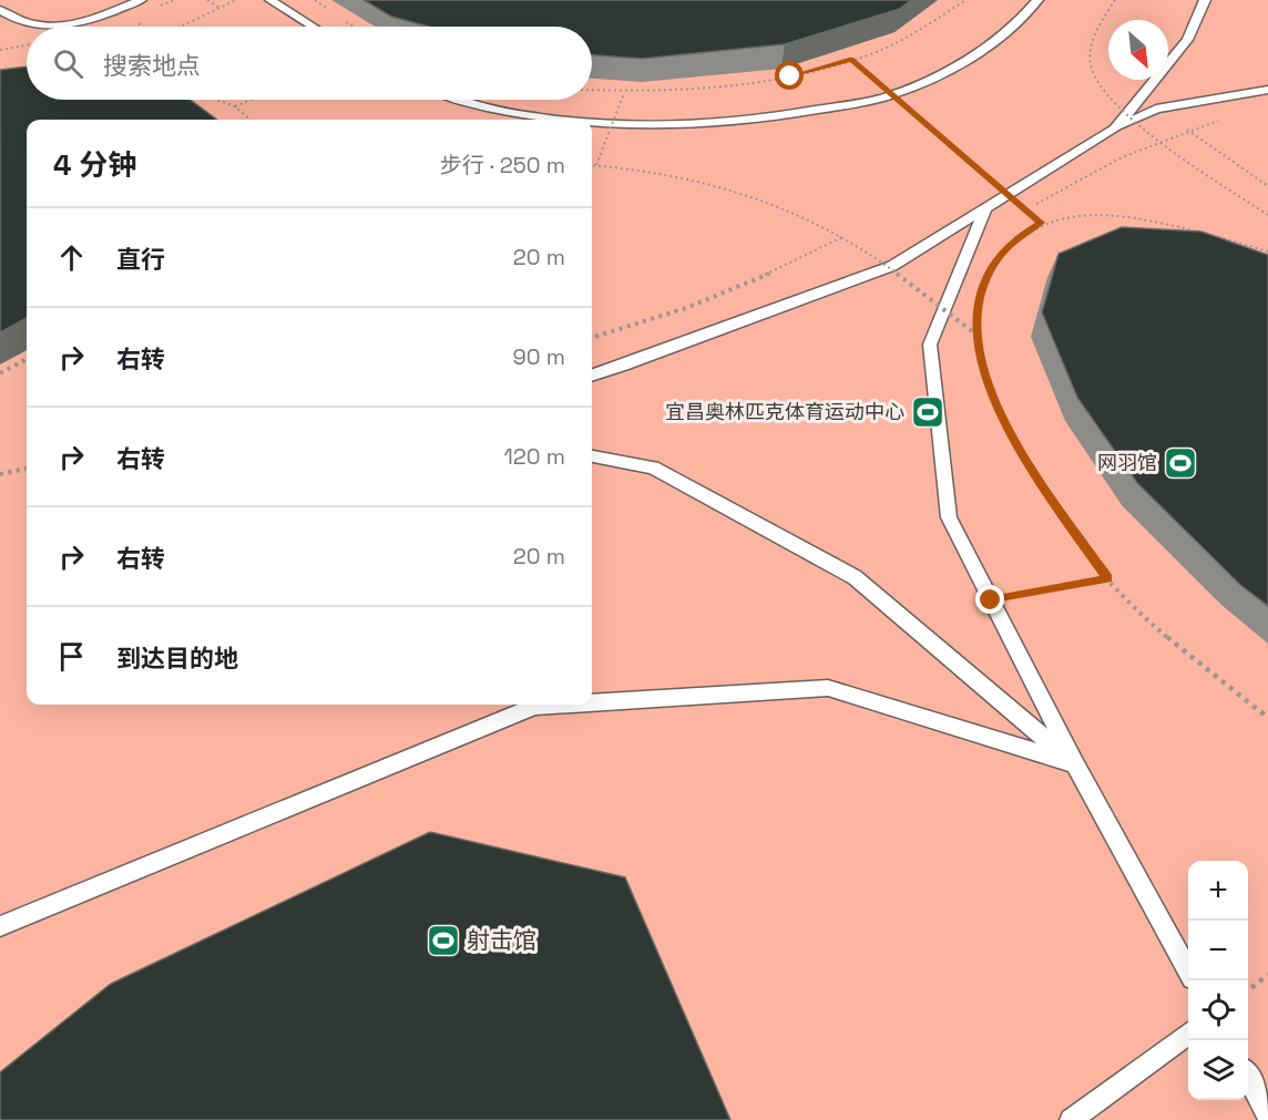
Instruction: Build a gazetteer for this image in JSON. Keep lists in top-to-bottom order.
{
  "places": {
    "sports": ["宜昌奥林匹克体育运动中心", "网羽馆", "射击馆"]
  },
  "north": "bottom right",
  "page": {
    "search": "搜索地点",
    "heading": ["4 分钟", "步行 · 250 m"],
    "list": [
      ["直行", "20 m"],
      ["右转", "90 m"],
      ["右转", "120 m"],
      ["右转", "20 m"],
      "到达目的地"
    ],
    "map_buttons": ["+", "−"]
  }
}
